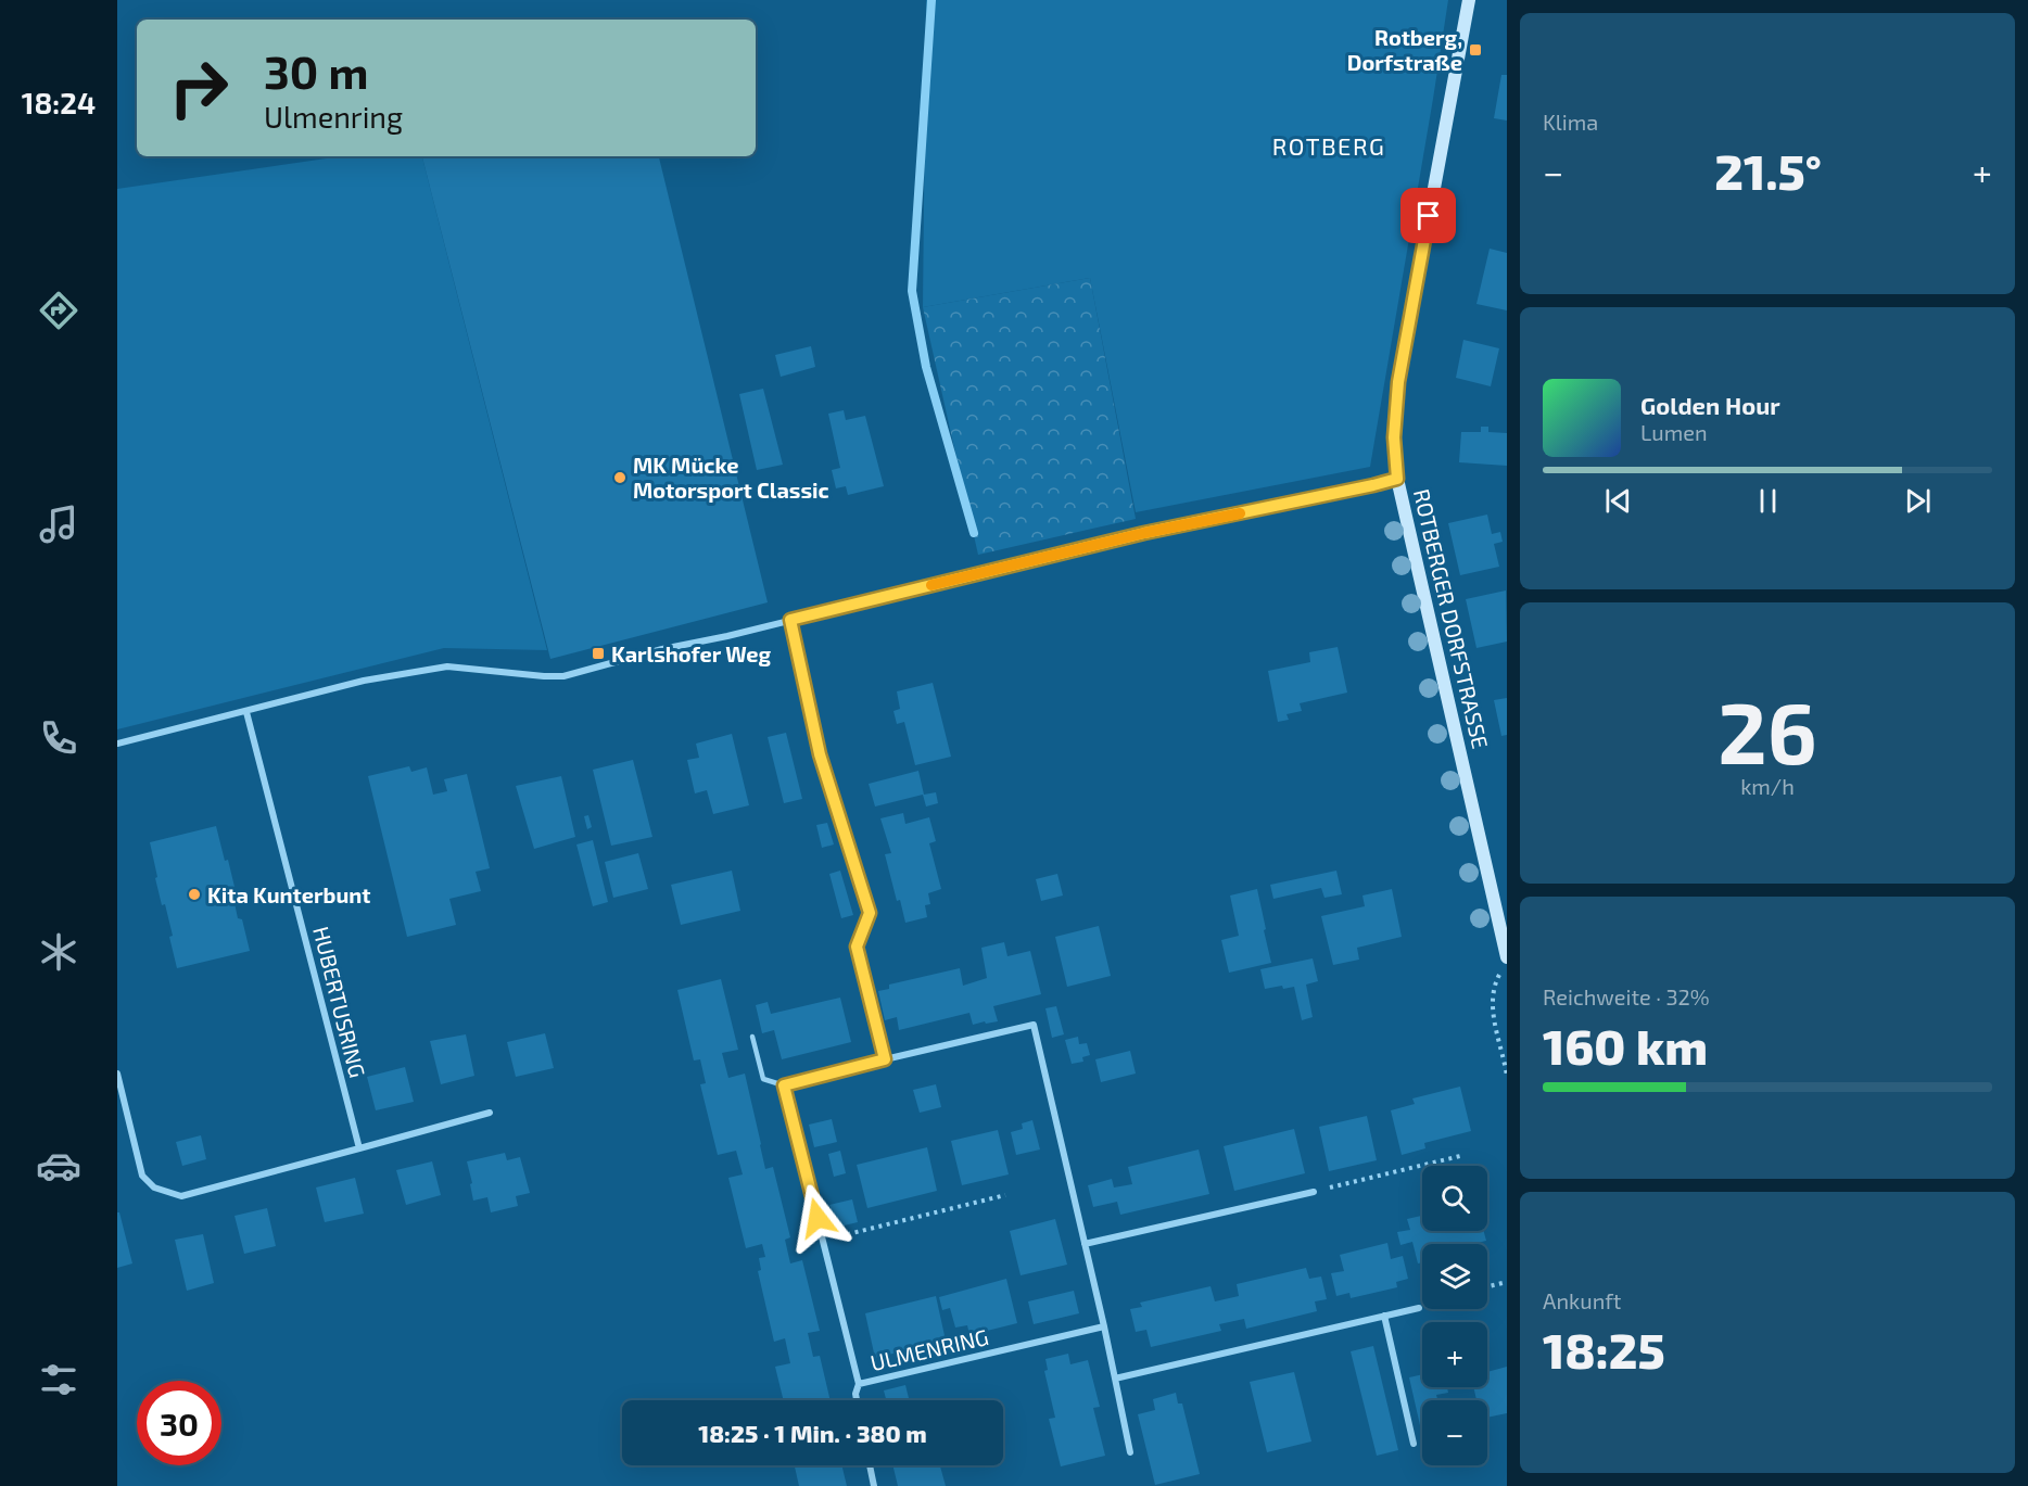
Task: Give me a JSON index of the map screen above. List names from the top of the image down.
{
  "streets": {
    "main road": ["ROTBERGER DORFSTRASSE"],
    "street": ["HUBERTUSRING", "ULMENRING"]
  },
  "districts": ["ROTBERG"],
  "places": {
    "transit": ["Rotberg, Dorfstraße", "Karlshofer Weg"],
    "other": ["MK Mücke Motorsport Classic", "Kita Kunterbunt"]
  },
  "page": {
    "tabs": "18:24",
    "tile": [
      "Klima",
      ["26", "km/h"],
      ["Reichweite · 32%", "160 km"],
      ["Ankunft", "18:25"]
    ],
    "turn": ["30 m", "Ulmenring"],
    "heat": ["−", "21.5°", "+"],
    "song": ["Golden Hour", "Lumen"],
    "map_buttons": ["+", "−"],
    "limit": "30",
    "trip": "18:25 · 1 Min. · 380 m"
  }
}
